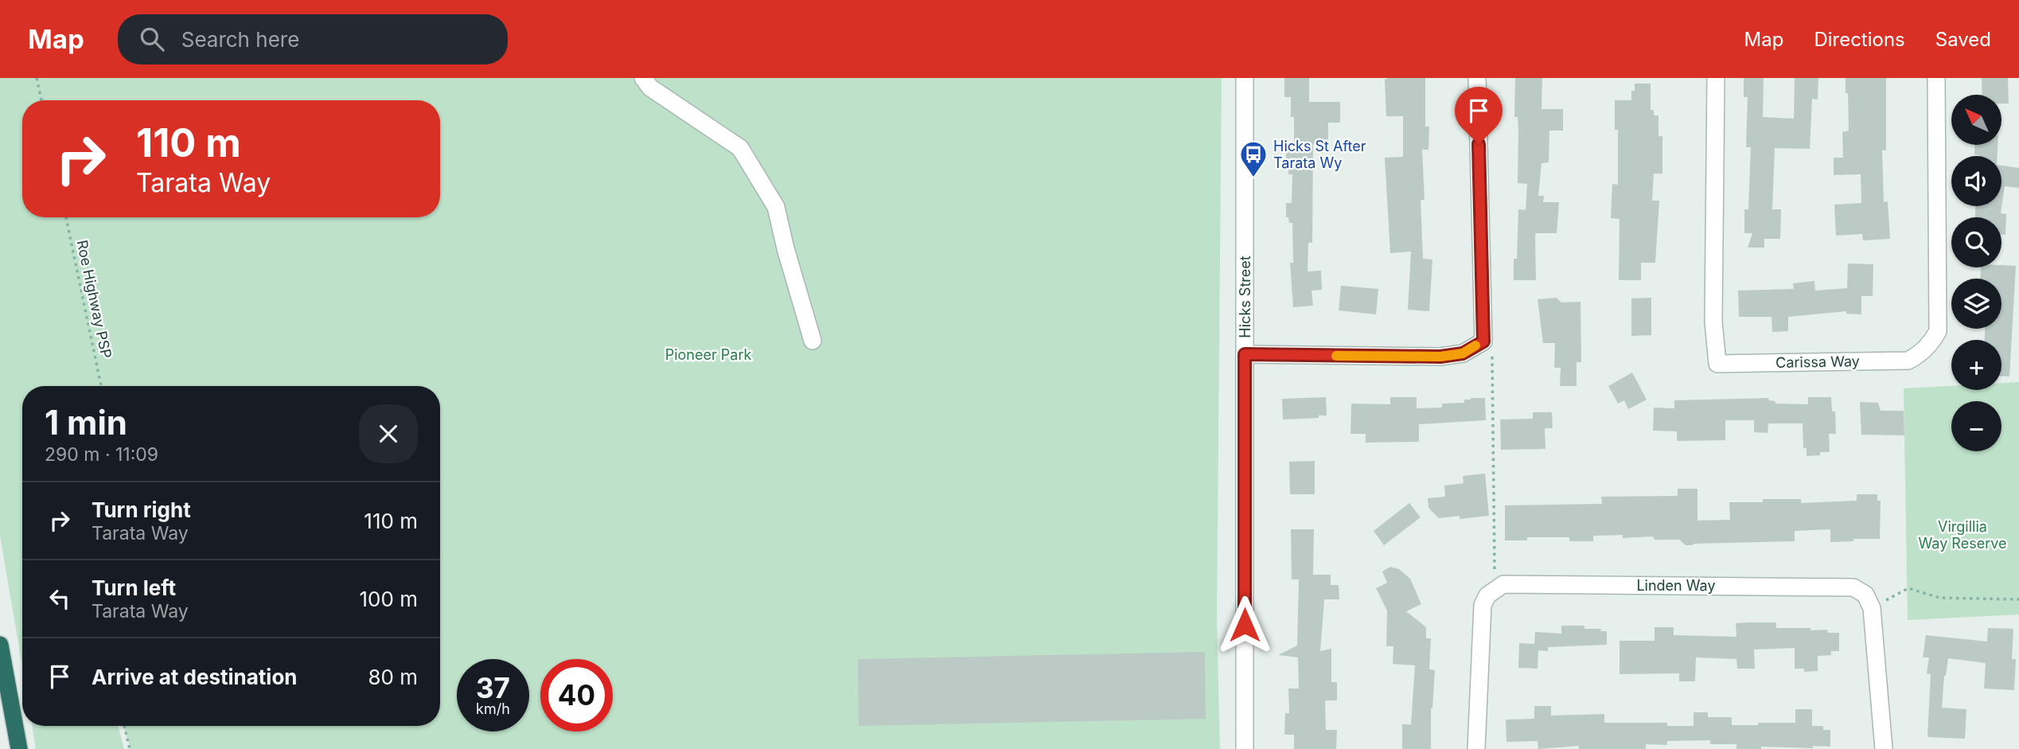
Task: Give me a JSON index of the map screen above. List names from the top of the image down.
{
  "streets": {
    "street": ["Hicks Street", "Carissa Way", "Linden Way"],
    "path": ["Roe Highway PSP"]
  },
  "parks": ["Pioneer Park", "Virgillia Way Reserve"],
  "places": {
    "bus stop": ["Hicks St After Tarata Wy"]
  },
  "north": "top left",
  "page": {
    "header": "Map",
    "search": "Search here",
    "nav": ["Map", "Directions", "Saved"],
    "map_buttons": ["+", "−"],
    "turn": ["110 m", "Tarata Way"],
    "heading": ["1 min", "290 m · 11:09"],
    "list": [
      {
        "name": "Turn right",
        "note": "Tarata Way",
        "value": "110 m"
      },
      {
        "name": "Turn left",
        "note": "Tarata Way",
        "value": "100 m"
      },
      {
        "name": "Arrive at destination",
        "value": "80 m"
      }
    ],
    "speed": "37 km/h",
    "limit": "40"
  }
}
